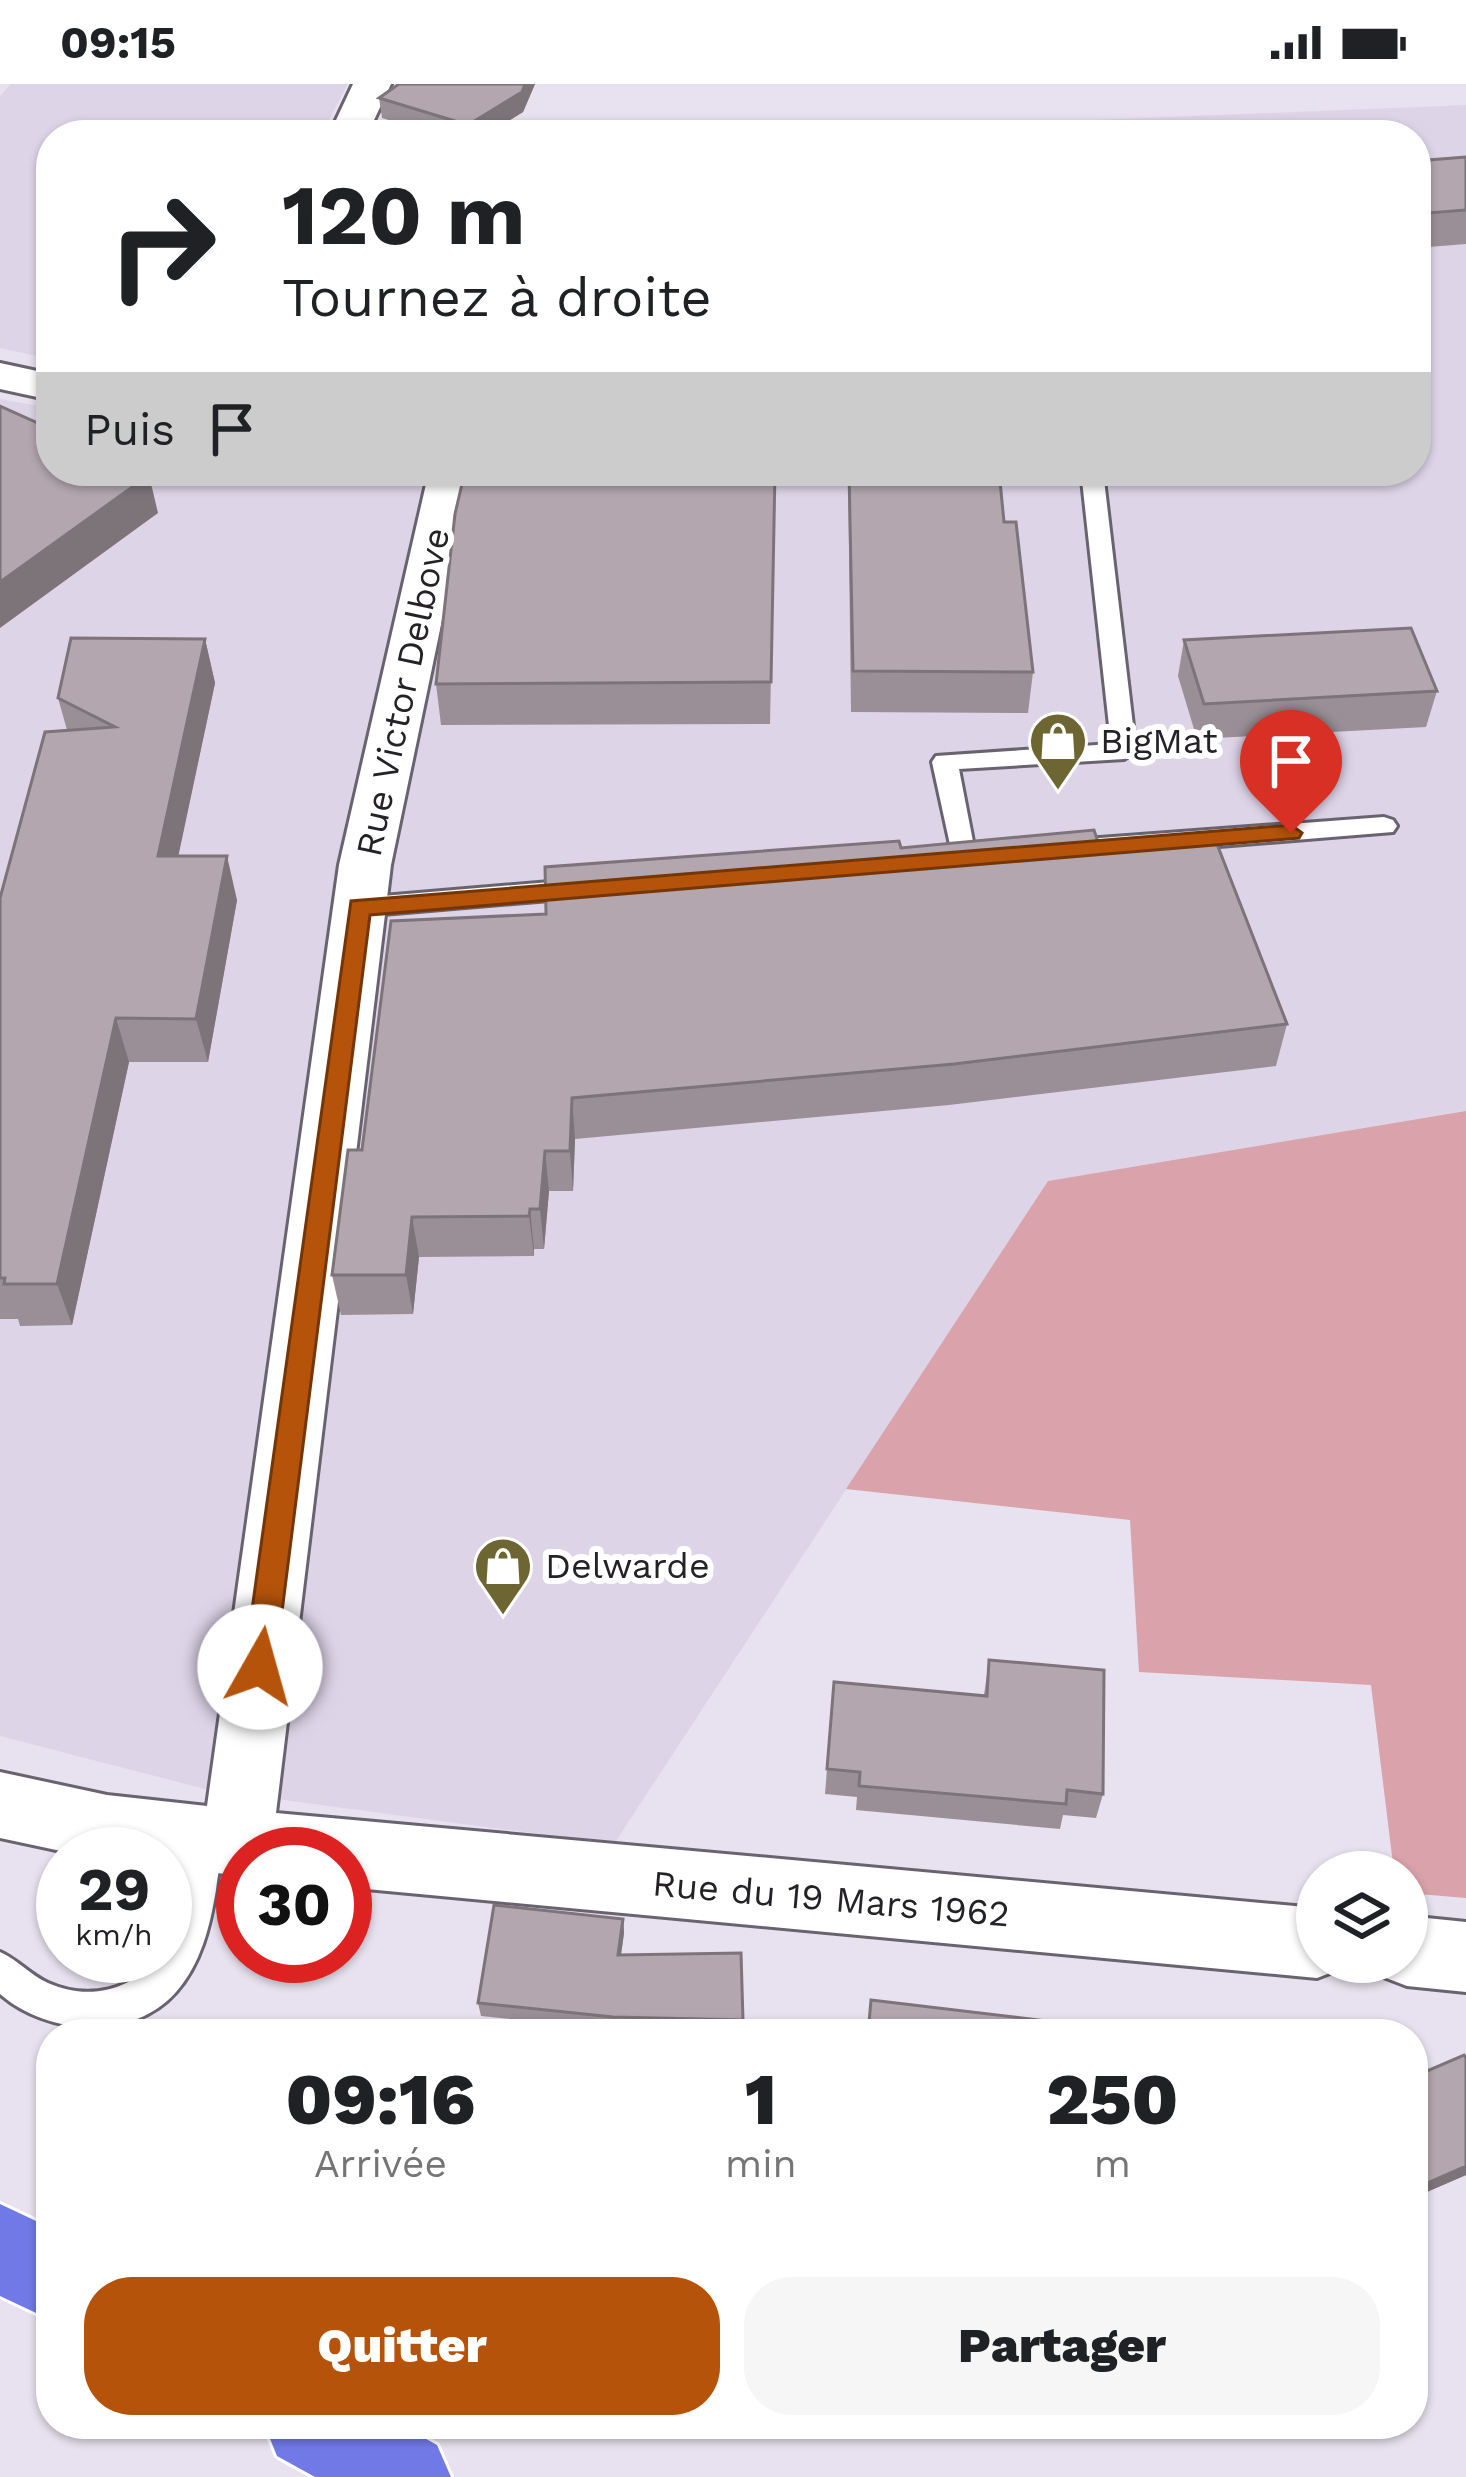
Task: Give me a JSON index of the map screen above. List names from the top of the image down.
{
  "streets": {
    "street": ["Rue Victor Delbove", "Rue du 19 Mars 1962"]
  },
  "places": {
    "shop": ["BigMat", "Delwarde"]
  },
  "page": {
    "status": "09:15",
    "turn": ["120 m", "Tournez à droite"],
    "then": "Puis",
    "speed": "29 km/h",
    "limit": "30",
    "eta": [
      "09:16",
      "Arrivée",
      "1",
      "min",
      "250",
      "m"
    ],
    "buttons": ["Quitter", "Partager"]
  }
}
